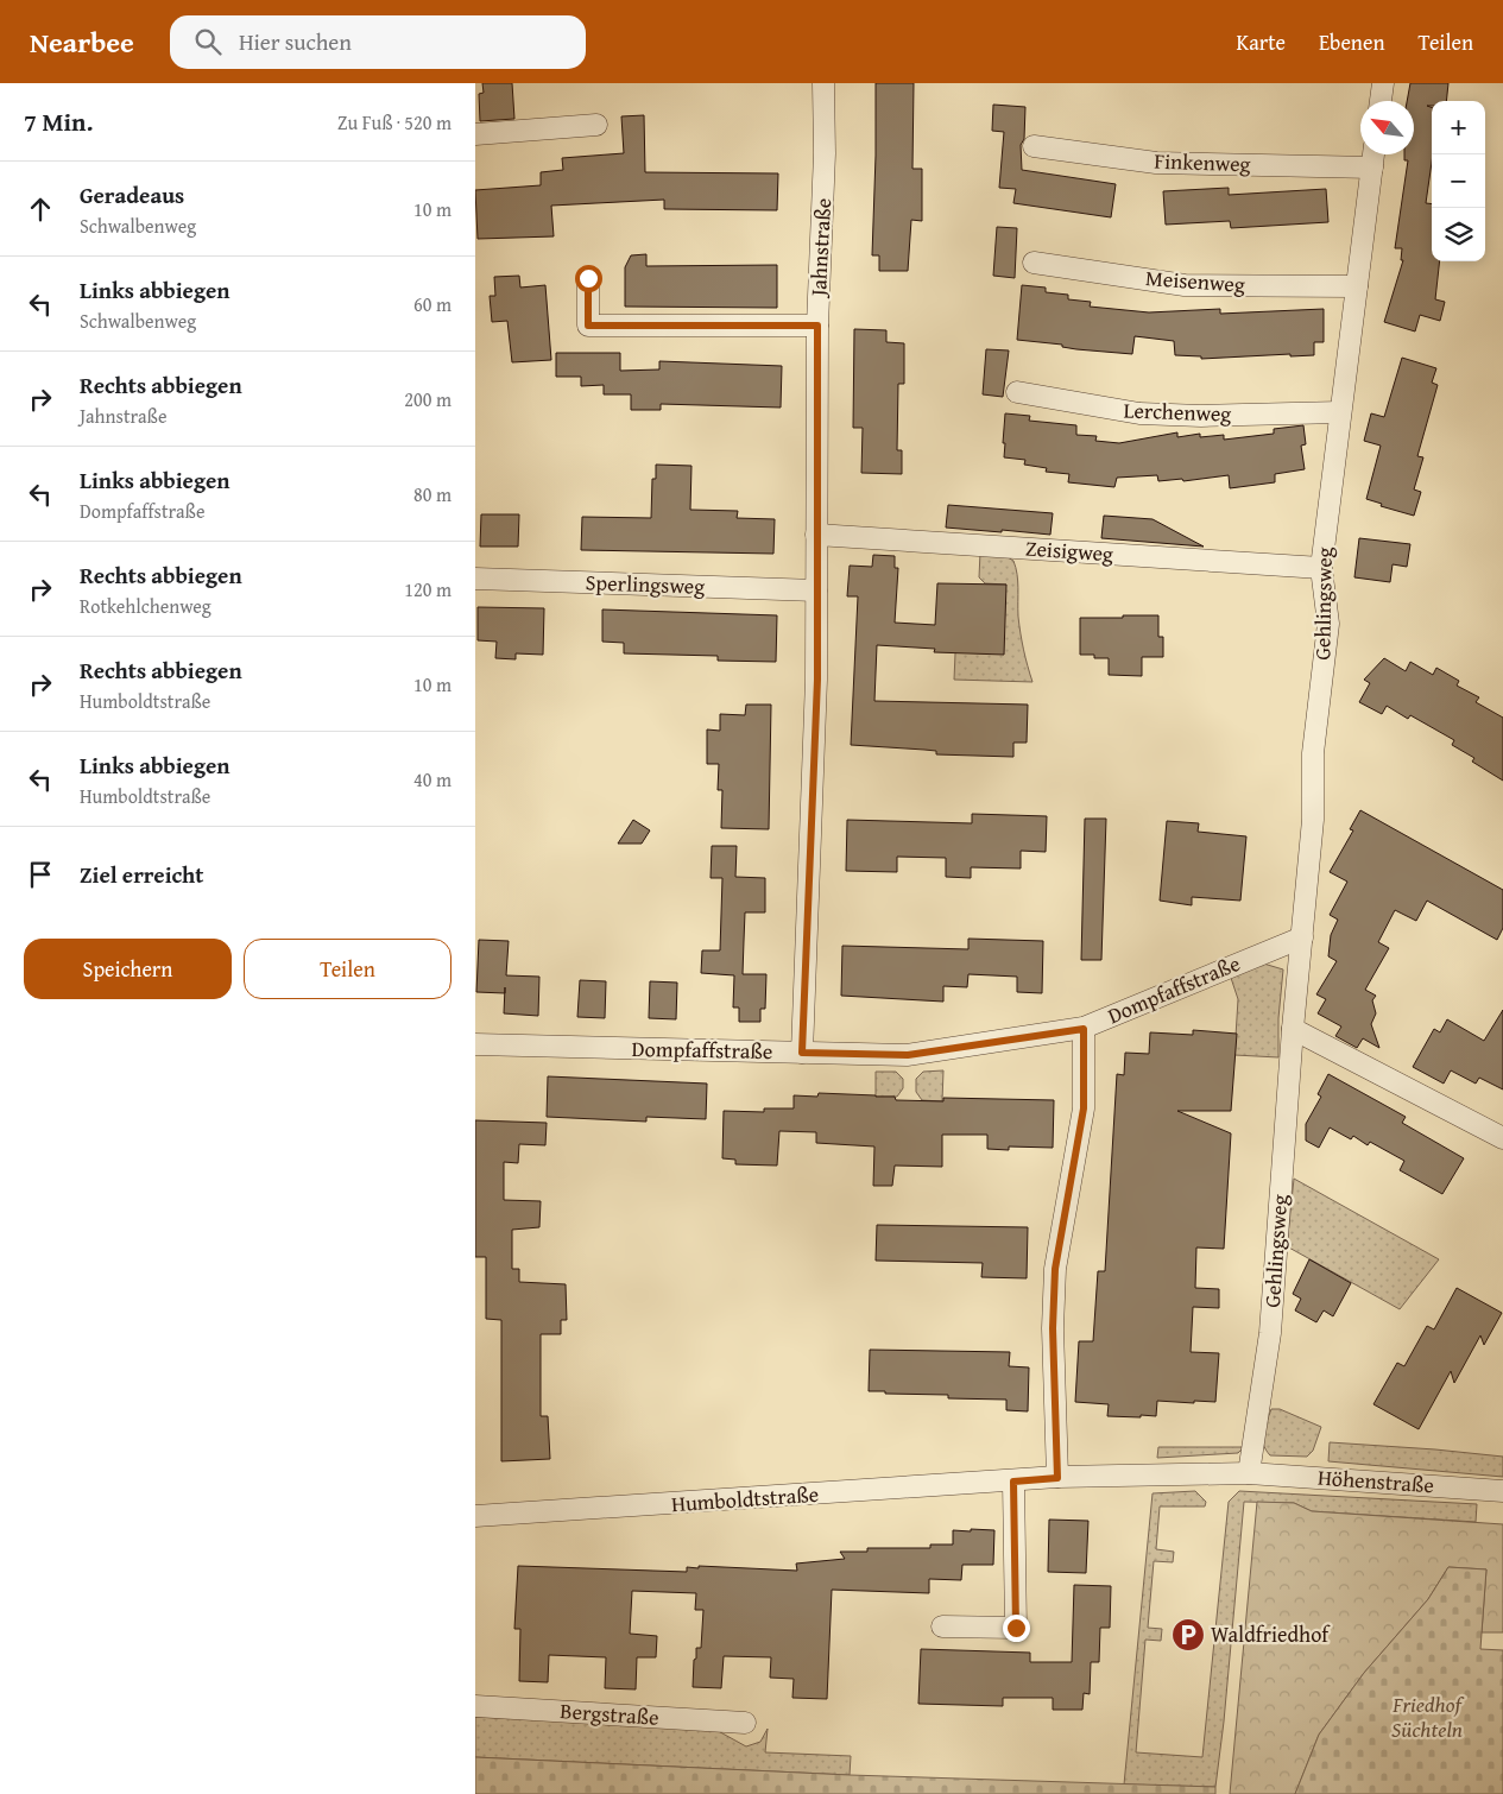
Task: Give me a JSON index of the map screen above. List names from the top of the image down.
{
  "streets": {
    "street": [
      "Finkenweg",
      "Jahnstraße",
      "Meisenweg",
      "Lerchenweg",
      "Zeisigweg",
      "Sperlingsweg",
      "Gehlingsweg",
      "Dompfaffstraße",
      "Höhenstraße",
      "Humboldtstraße",
      "Bergstraße"
    ]
  },
  "crossings": [
    ["Finkenweg", "Gehlingsweg"],
    ["Jahnstraße", "Zeisigweg"],
    ["Jahnstraße", "Sperlingsweg"],
    ["Jahnstraße", "Dompfaffstraße"],
    ["Meisenweg", "Gehlingsweg"],
    ["Lerchenweg", "Gehlingsweg"],
    ["Zeisigweg", "Gehlingsweg"],
    ["Gehlingsweg", "Dompfaffstraße"],
    ["Gehlingsweg", "Höhenstraße"],
    ["Gehlingsweg", "Humboldtstraße"],
    ["Höhenstraße", "Humboldtstraße"]
  ],
  "parks": ["Friedhof Süchteln"],
  "places": {
    "parking": ["Waldfriedhof"]
  },
  "north": "top left",
  "page": {
    "header": "Nearbee",
    "search": "Hier suchen",
    "nav": ["Karte", "Ebenen", "Teilen"],
    "heading": ["7 Min.", "Zu Fuß · 520 m"],
    "map_buttons": ["+", "−"],
    "list": [
      ["Geradeaus", "Schwalbenweg", "10 m"],
      ["Links abbiegen", "Schwalbenweg", "60 m"],
      ["Rechts abbiegen", "Jahnstraße", "200 m"],
      ["Links abbiegen", "Dompfaffstraße", "80 m"],
      ["Rechts abbiegen", "Rotkehlchenweg", "120 m"],
      ["Rechts abbiegen", "Humboldtstraße", "10 m"],
      ["Links abbiegen", "Humboldtstraße", "40 m"],
      "Ziel erreicht"
    ],
    "buttons": ["Speichern", "Teilen"]
  }
}
